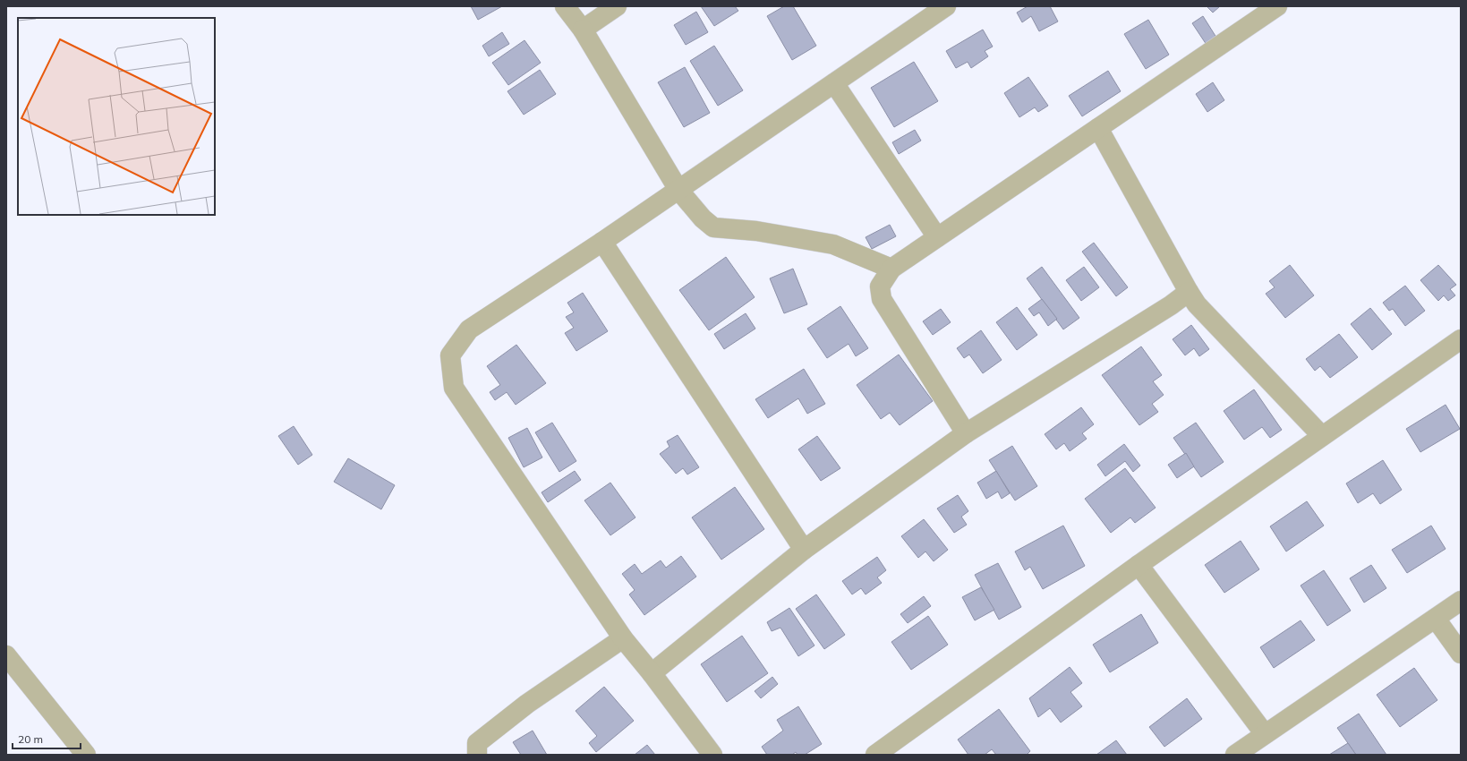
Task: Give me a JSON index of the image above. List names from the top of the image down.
{
  "scale_bar": "20 m"
}
